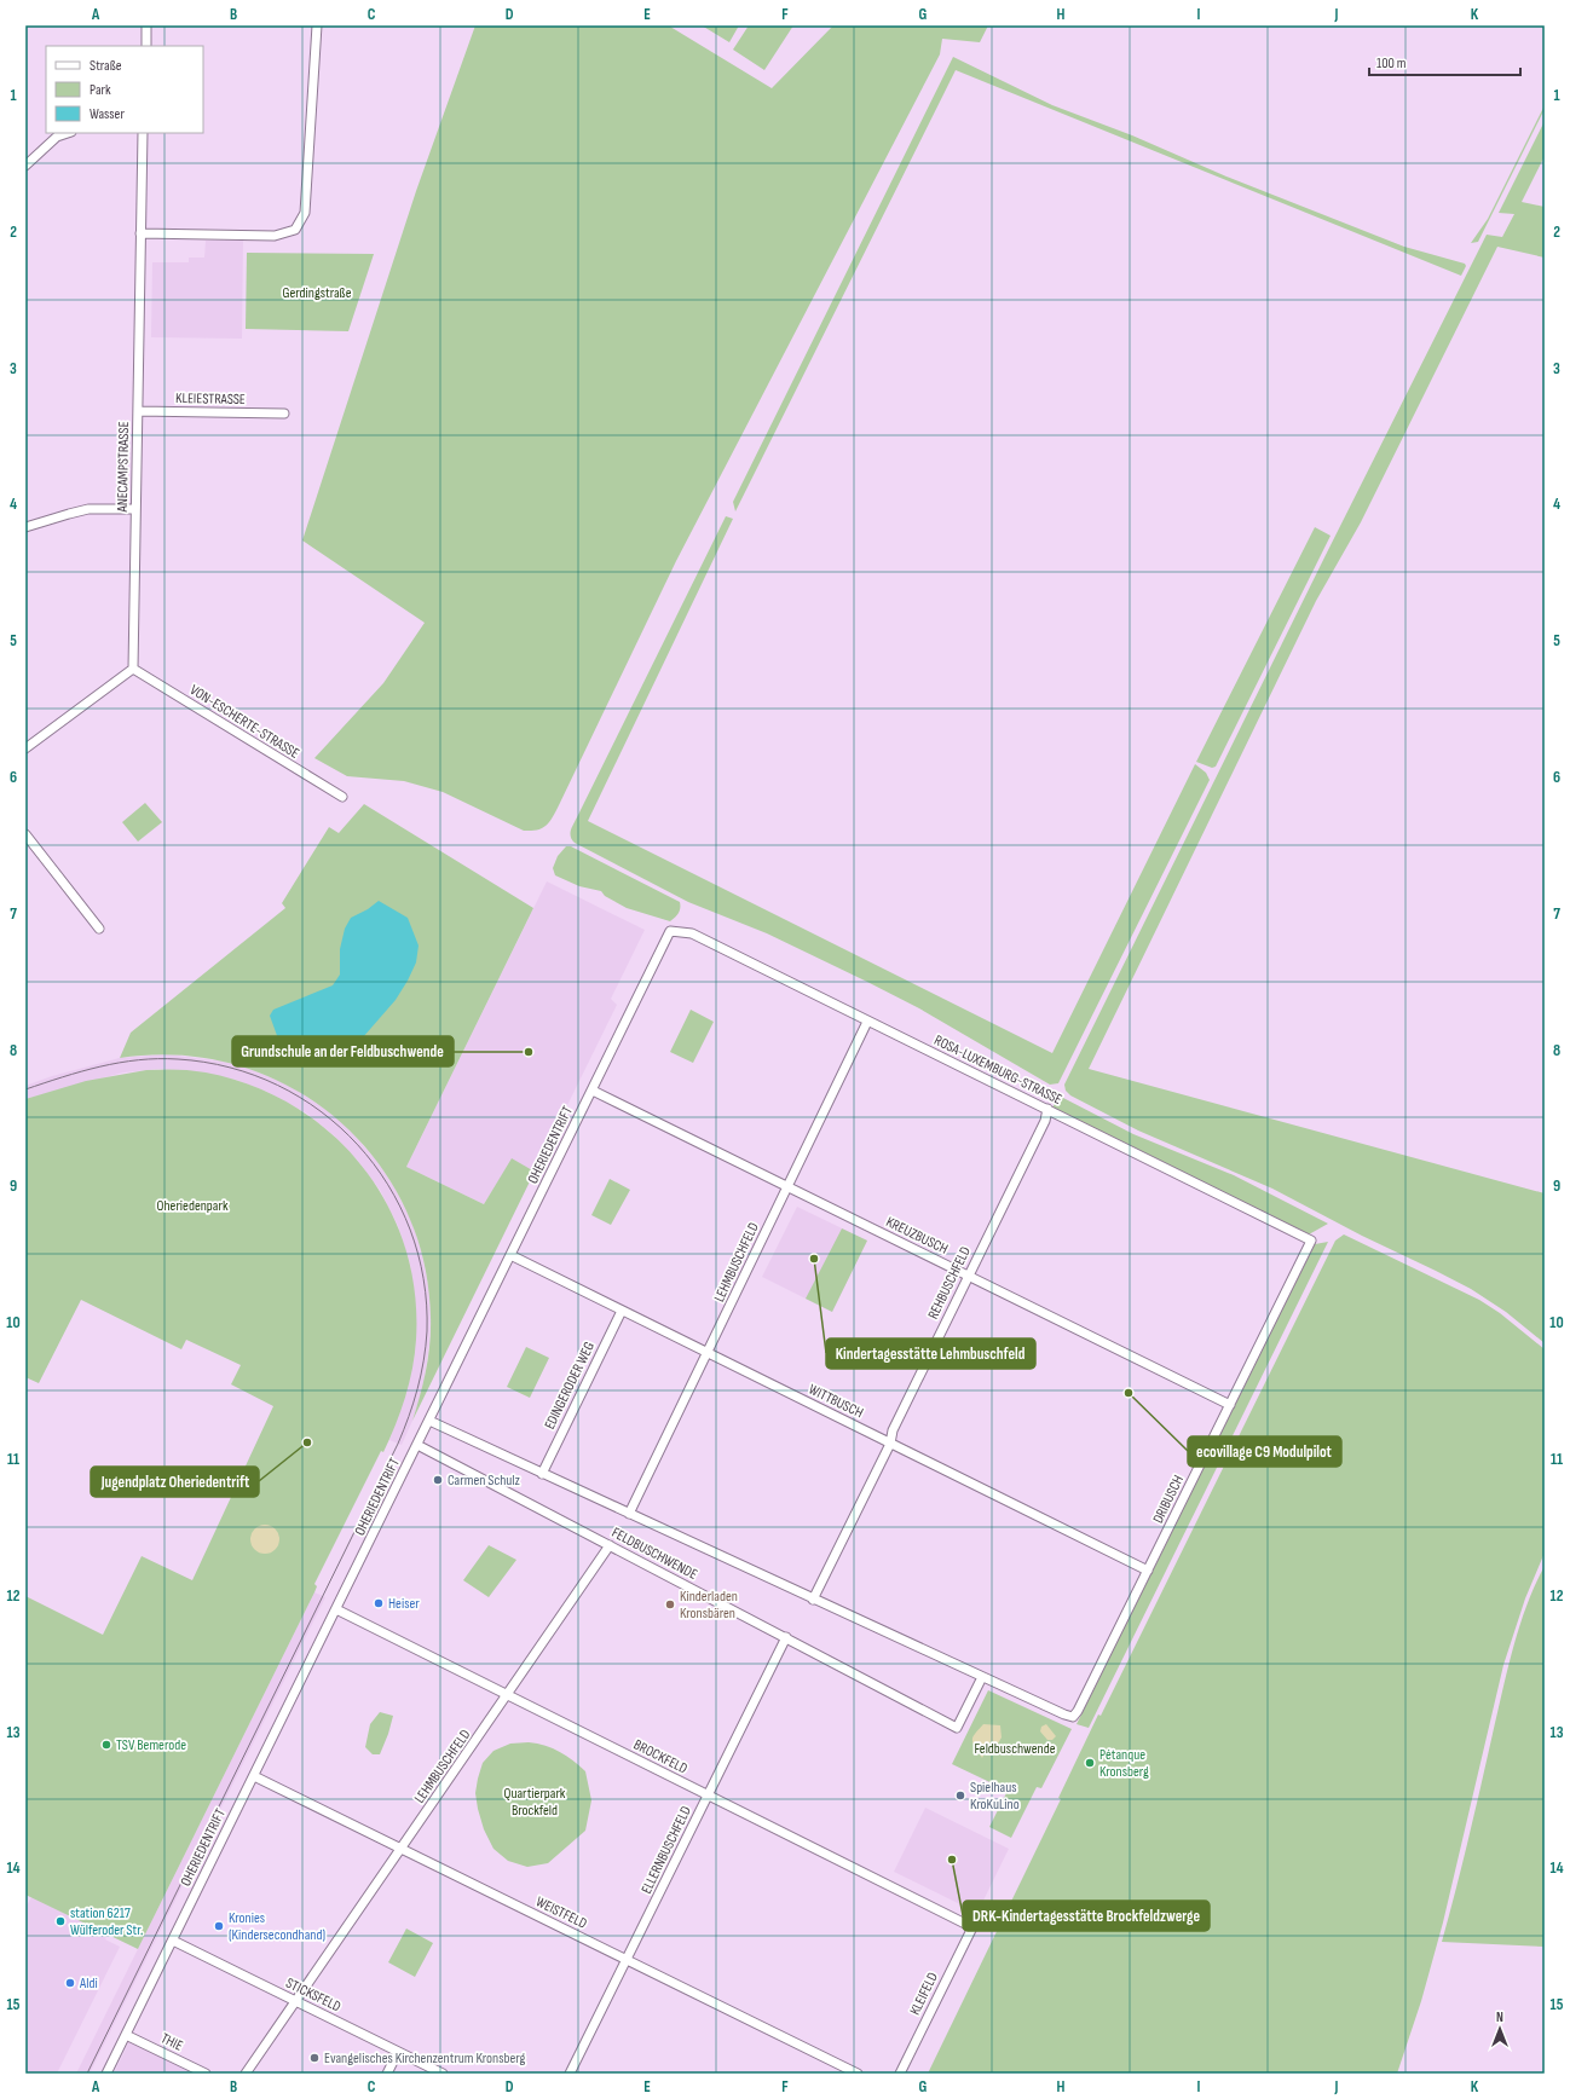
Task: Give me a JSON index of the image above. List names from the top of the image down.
{
  "streets": {
    "street": [
      "KLEIESTRASSE",
      "ANECAMPSTRASSE",
      "VON-ESCHERTE-STRASSE",
      "ROSA-LUXEMBURG-STRASSE",
      "OHERIEDENTRIFT",
      "KREUZBUSCH",
      "LEHMBUSCHFELD",
      "REHBUSCHFELD",
      "EDINGERODER WEG",
      "WITTBUSCH",
      "DRIBUSCH",
      "FELDBUSCHWENDE",
      "BROCKFELD",
      "ELLERNBUSCHFELD",
      "WEISTFELD",
      "KLEIFELD",
      "STICKSFELD",
      "THIE"
    ]
  },
  "crossings": [
    ["KLEIESTRASSE", "ANECAMPSTRASSE"],
    ["ANECAMPSTRASSE", "VON-ESCHERTE-STRASSE"],
    ["ROSA-LUXEMBURG-STRASSE", "OHERIEDENTRIFT"],
    ["ROSA-LUXEMBURG-STRASSE", "LEHMBUSCHFELD"],
    ["ROSA-LUXEMBURG-STRASSE", "REHBUSCHFELD"],
    ["ROSA-LUXEMBURG-STRASSE", "DRIBUSCH"],
    ["OHERIEDENTRIFT", "KREUZBUSCH"],
    ["OHERIEDENTRIFT", "WITTBUSCH"],
    ["OHERIEDENTRIFT", "FELDBUSCHWENDE"],
    ["OHERIEDENTRIFT", "BROCKFELD"],
    ["OHERIEDENTRIFT", "WEISTFELD"],
    ["OHERIEDENTRIFT", "STICKSFELD"],
    ["OHERIEDENTRIFT", "THIE"],
    ["KREUZBUSCH", "LEHMBUSCHFELD"],
    ["KREUZBUSCH", "REHBUSCHFELD"],
    ["KREUZBUSCH", "DRIBUSCH"],
    ["LEHMBUSCHFELD", "WITTBUSCH"],
    ["LEHMBUSCHFELD", "FELDBUSCHWENDE"],
    ["LEHMBUSCHFELD", "BROCKFELD"],
    ["LEHMBUSCHFELD", "WEISTFELD"],
    ["LEHMBUSCHFELD", "STICKSFELD"],
    ["REHBUSCHFELD", "WITTBUSCH"],
    ["REHBUSCHFELD", "FELDBUSCHWENDE"],
    ["EDINGERODER WEG", "WITTBUSCH"],
    ["EDINGERODER WEG", "FELDBUSCHWENDE"],
    ["WITTBUSCH", "DRIBUSCH"],
    ["DRIBUSCH", "FELDBUSCHWENDE"],
    ["FELDBUSCHWENDE", "ELLERNBUSCHFELD"],
    ["BROCKFELD", "ELLERNBUSCHFELD"],
    ["BROCKFELD", "KLEIFELD"],
    ["ELLERNBUSCHFELD", "WEISTFELD"]
  ],
  "parks": [
    "Gerdingstraße",
    "Oheriedenpark",
    "Feldbuschwende",
    "Quartierpark Brockfeld"
  ],
  "places": [
    "Grundschule an der Feldbuschwende",
    "Kindertagesstätte Lehmbuschfeld",
    "ecovillage C9 Modulpilot",
    "Jugendplatz Oheriedentrift",
    "Carmen Schulz",
    "Heiser",
    "Kinderladen Kronsbären",
    "TSV Bemerode",
    "Pétanque Kronsberg",
    "Spielhaus KroKuLino",
    "DRK-Kindertagesstätte Brockfeldzwerge",
    "station 6217 Wülferoder Str.",
    "Kronies (Kindersecondhand)",
    "Aldi",
    "Evangelisches Kirchenzentrum Kronsberg"
  ],
  "legend": ["Straße", "Park", "Wasser"],
  "scale_bar": "100 m",
  "north": "top",
  "grid": {
    "columns": [
      "A",
      "B",
      "C",
      "D",
      "E",
      "F",
      "G",
      "H",
      "I",
      "J",
      "K"
    ],
    "rows": [
      "1",
      "2",
      "3",
      "4",
      "5",
      "6",
      "7",
      "8",
      "9",
      "10",
      "11",
      "12",
      "13",
      "14",
      "15"
    ]
  }
}
